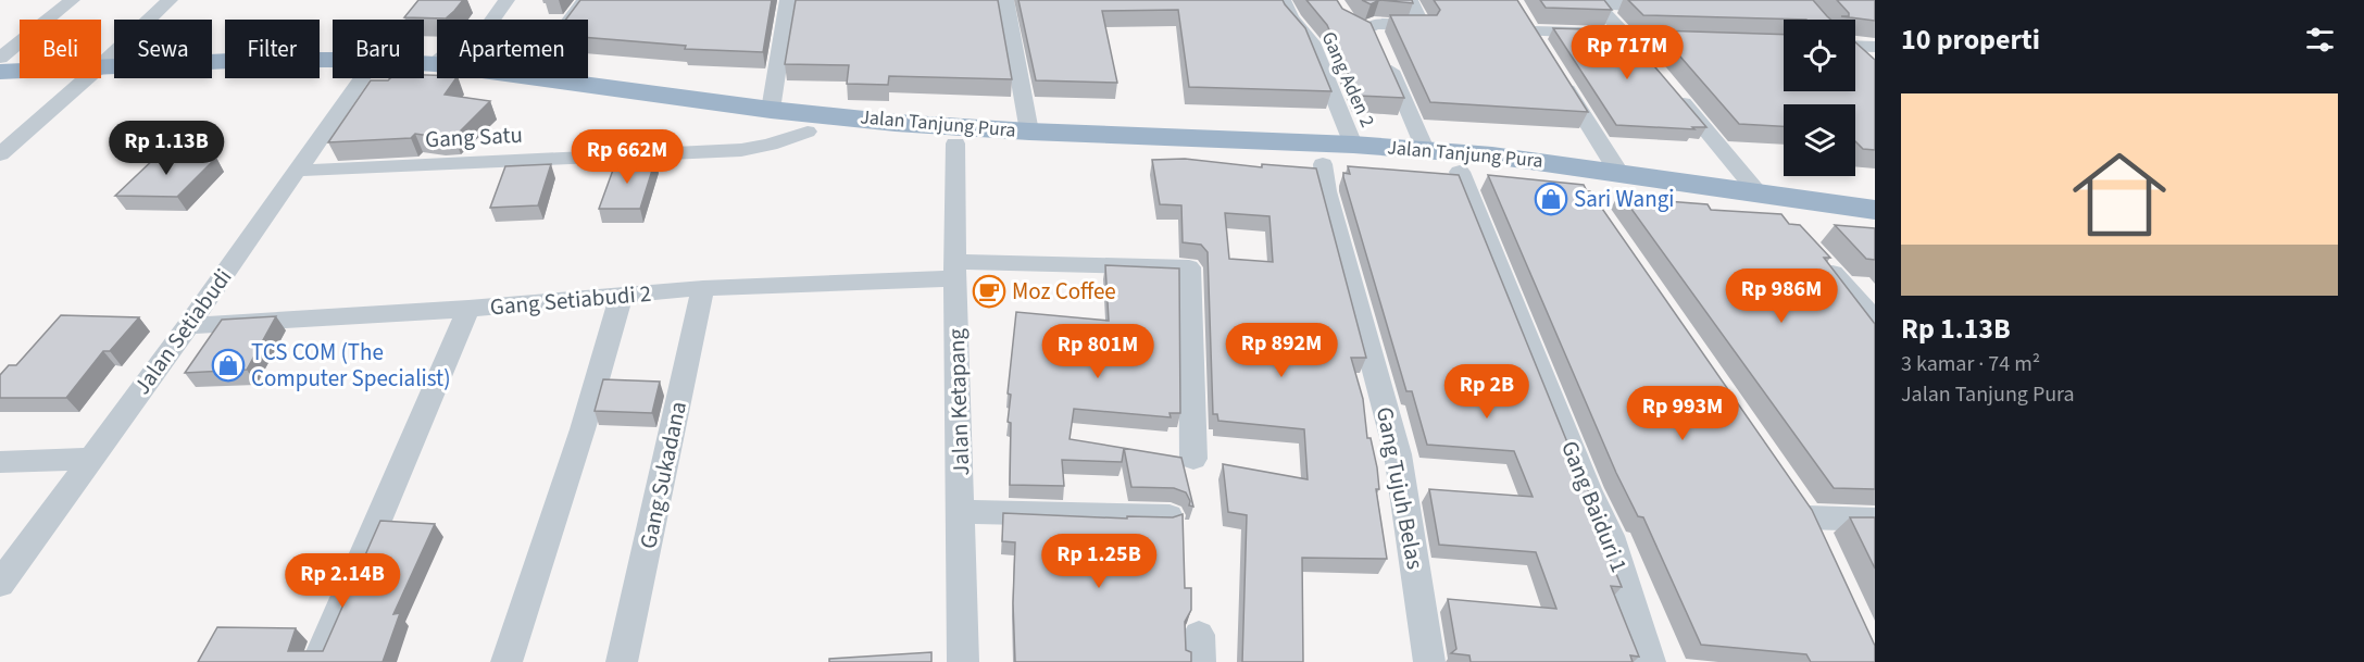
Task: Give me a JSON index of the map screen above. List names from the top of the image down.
{
  "streets": {
    "highway": ["Jalan Tanjung Pura"],
    "street": [
      "Gang Aden 2",
      "Gang Satu",
      "Gang Setiabudi 2",
      "Jalan Setiabudi",
      "Jalan Ketapang",
      "Gang Sukadana",
      "Gang Tujuh Belas",
      "Gang Baiduri 1"
    ]
  },
  "crossings": [
    ["Gang Aden 2", "Jalan Tanjung Pura"],
    ["Jalan Tanjung Pura", "Gang Satu"],
    ["Jalan Tanjung Pura", "Jalan Setiabudi"],
    ["Jalan Tanjung Pura", "Jalan Ketapang"],
    ["Jalan Tanjung Pura", "Gang Tujuh Belas"],
    ["Jalan Tanjung Pura", "Gang Baiduri 1"],
    ["Gang Satu", "Jalan Setiabudi"],
    ["Gang Setiabudi 2", "Jalan Setiabudi"],
    ["Gang Setiabudi 2", "Jalan Ketapang"],
    ["Gang Setiabudi 2", "Gang Sukadana"]
  ],
  "places": {
    "shop": ["Sari Wangi", "TCS COM (The Computer Specialist)"],
    "cafe": ["Moz Coffee"]
  },
  "page": {
    "heading": "10 properti",
    "chip": [
      "Beli",
      "Sewa",
      "Filter",
      "Baru",
      "Apartemen"
    ],
    "price": [
      "Rp 717M",
      "Rp 1.13B",
      "Rp 662M",
      "Rp 986M",
      "Rp 892M",
      "Rp 801M",
      "Rp 2B",
      "Rp 993M",
      "Rp 1.25B",
      "Rp 2.14B"
    ],
    "list": [
      {
        "name": "Rp 1.13B",
        "note": "3 kamar · 74 m² · Jalan Tanjung Pura"
      }
    ]
  }
}
